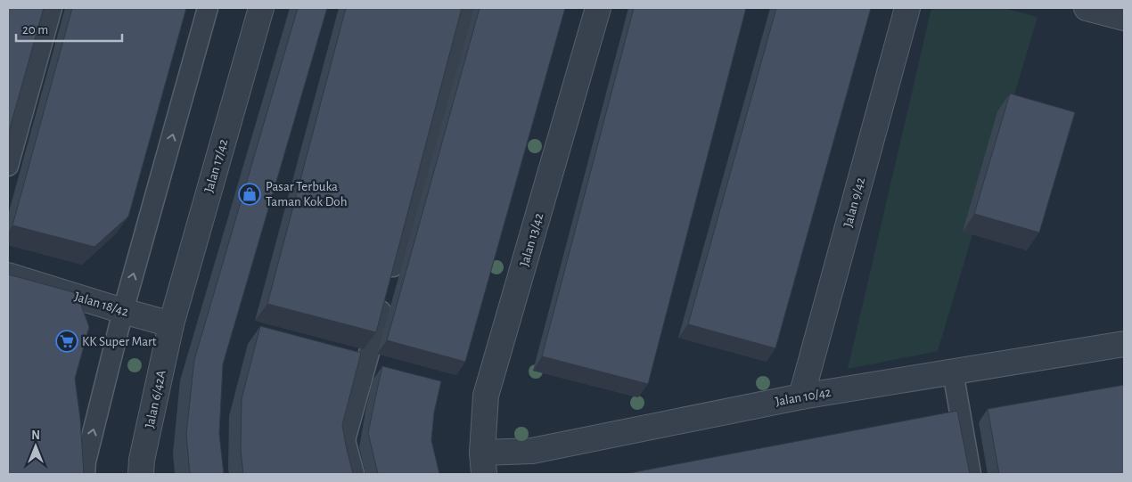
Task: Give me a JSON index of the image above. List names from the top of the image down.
{
  "streets": {
    "street": [
      "Jalan 17/42",
      "Jalan 9/42",
      "Jalan 13/42",
      "Jalan 18/42",
      "Jalan 10/42",
      "Jalan 6/42A"
    ]
  },
  "crossings": [
    ["Jalan 17/42", "Jalan 18/42"],
    ["Jalan 17/42", "Jalan 6/42A"],
    ["Jalan 9/42", "Jalan 10/42"],
    ["Jalan 13/42", "Jalan 10/42"],
    ["Jalan 18/42", "Jalan 6/42A"]
  ],
  "places": {
    "shop": ["Pasar Terbuka Taman Kok Doh"],
    "supermarket": ["KK Super Mart"]
  },
  "scale_bar": "20 m",
  "north": "top"
}
